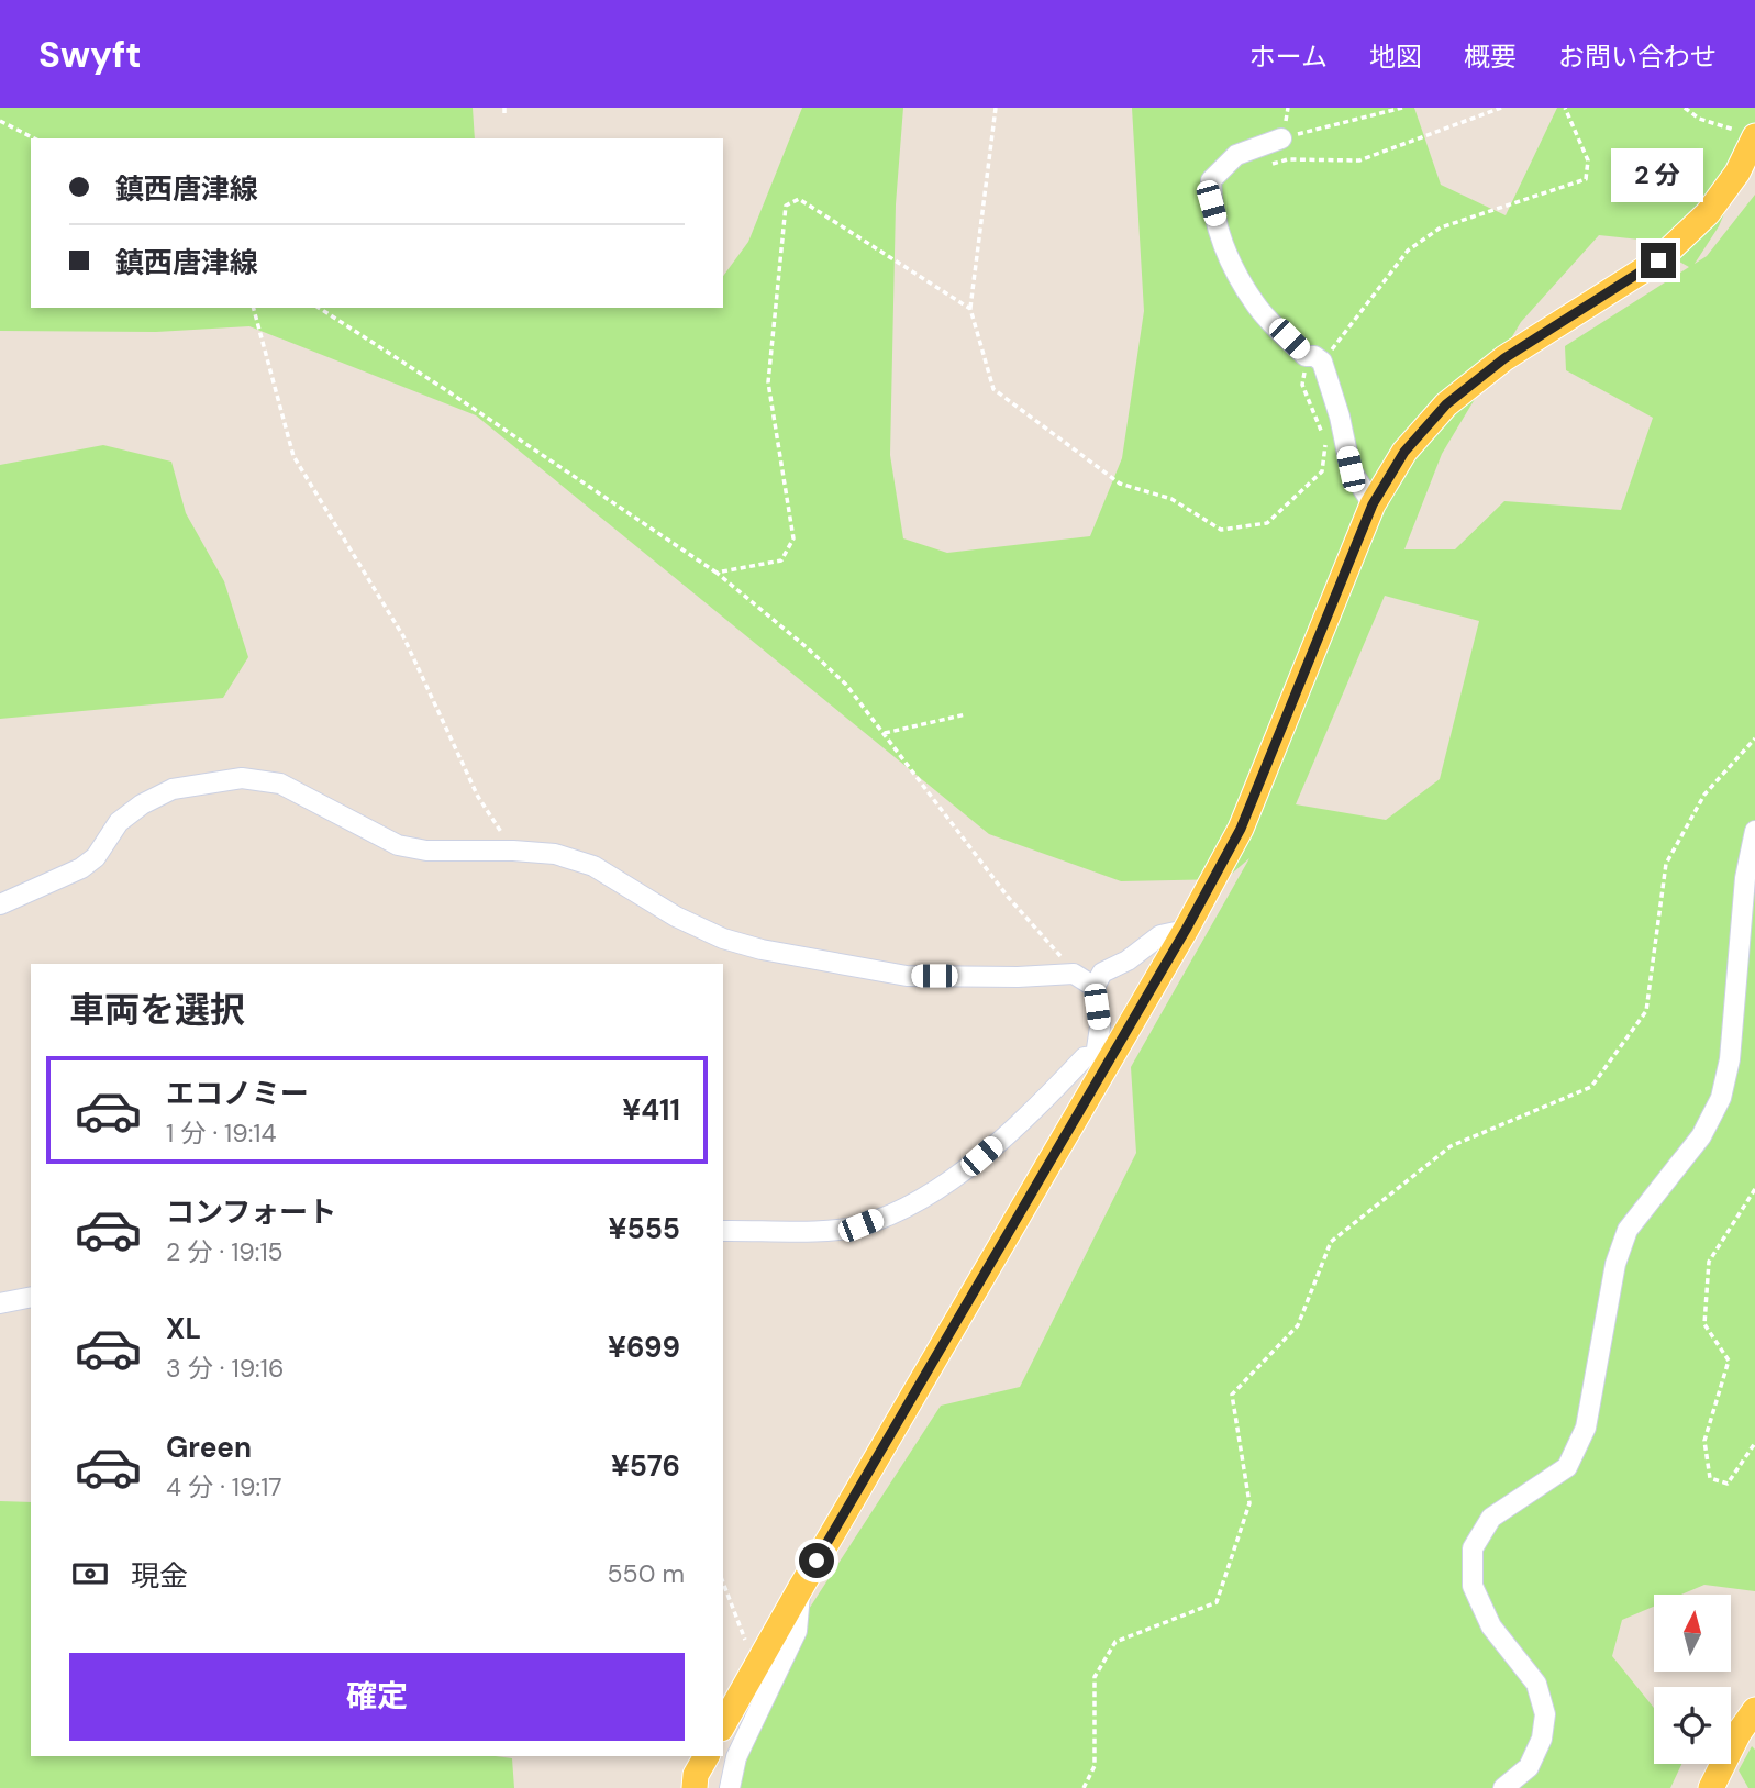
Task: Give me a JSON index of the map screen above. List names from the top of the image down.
{
  "north": "top",
  "page": {
    "header": "Swyft",
    "nav": [
      "ホーム",
      "地図",
      "概要",
      "お問い合わせ"
    ],
    "banner": ["鎮西唐津線", "鎮西唐津線"],
    "bubble": "2 分",
    "heading": "車両を選択",
    "list": [
      {
        "name": "エコノミー",
        "note": "1 分 · 19:14",
        "value": "¥411"
      },
      {
        "name": "コンフォート",
        "note": "2 分 · 19:15",
        "value": "¥555"
      },
      {
        "name": "XL",
        "note": "3 分 · 19:16",
        "value": "¥699"
      },
      {
        "name": "Green",
        "note": "4 分 · 19:17",
        "value": "¥576"
      }
    ],
    "pay": ["現金", "550 m"],
    "buttons": "確定"
  }
}
